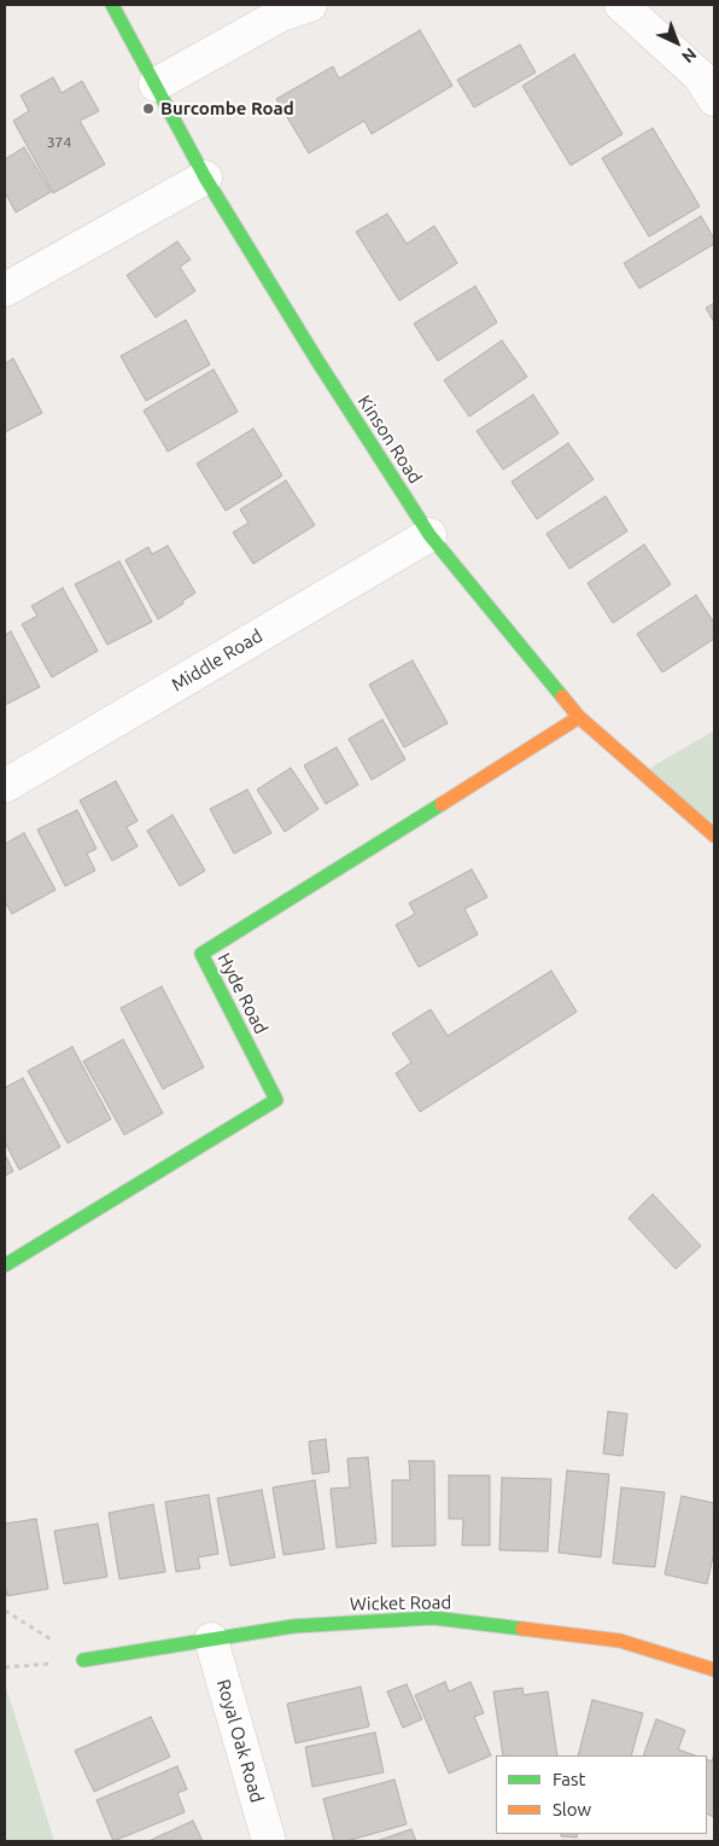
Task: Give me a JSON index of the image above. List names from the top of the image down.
{
  "streets": {
    "street": [
      "Kinson Road",
      "Middle Road",
      "Hyde Road",
      "Wicket Road",
      "Royal Oak Road"
    ]
  },
  "crossings": [
    ["Kinson Road", "Middle Road"],
    ["Kinson Road", "Hyde Road"],
    ["Wicket Road", "Royal Oak Road"]
  ],
  "places": ["Burcombe Road"],
  "house_numbers": ["374"],
  "legend": ["Fast", "Slow"],
  "north": "bottom right"
}
